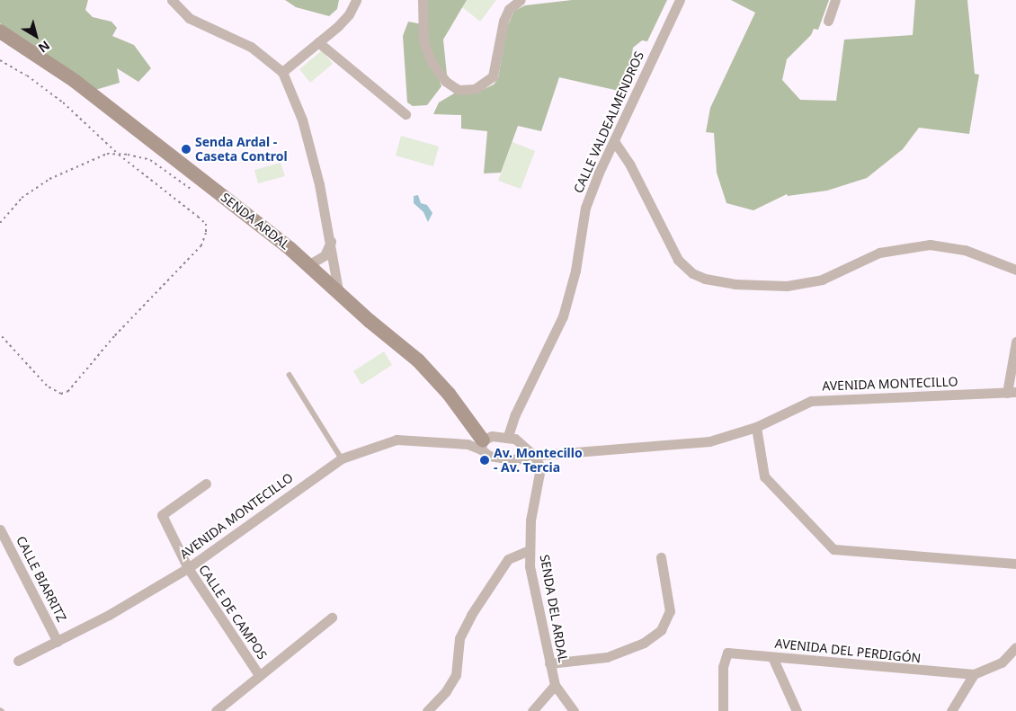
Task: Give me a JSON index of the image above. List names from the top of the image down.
{
  "streets": {
    "main road": ["SENDA ARDAL"],
    "street": [
      "CALLE VALDEALMENDROS",
      "AVENIDA MONTECILLO",
      "CALLE BIARRITZ",
      "SENDA DEL ARDAL",
      "CALLE DE CAMPOS",
      "AVENIDA DEL PERDIGÓN"
    ]
  },
  "crossings": [
    ["SENDA ARDAL", "AVENIDA MONTECILLO"],
    ["AVENIDA MONTECILLO", "CALLE BIARRITZ"],
    ["AVENIDA MONTECILLO", "SENDA DEL ARDAL"],
    ["AVENIDA MONTECILLO", "CALLE DE CAMPOS"]
  ],
  "places": ["Senda Ardal - Caseta Control", "Av. Montecillo - Av. Tercia"],
  "north": "bottom right"
}
